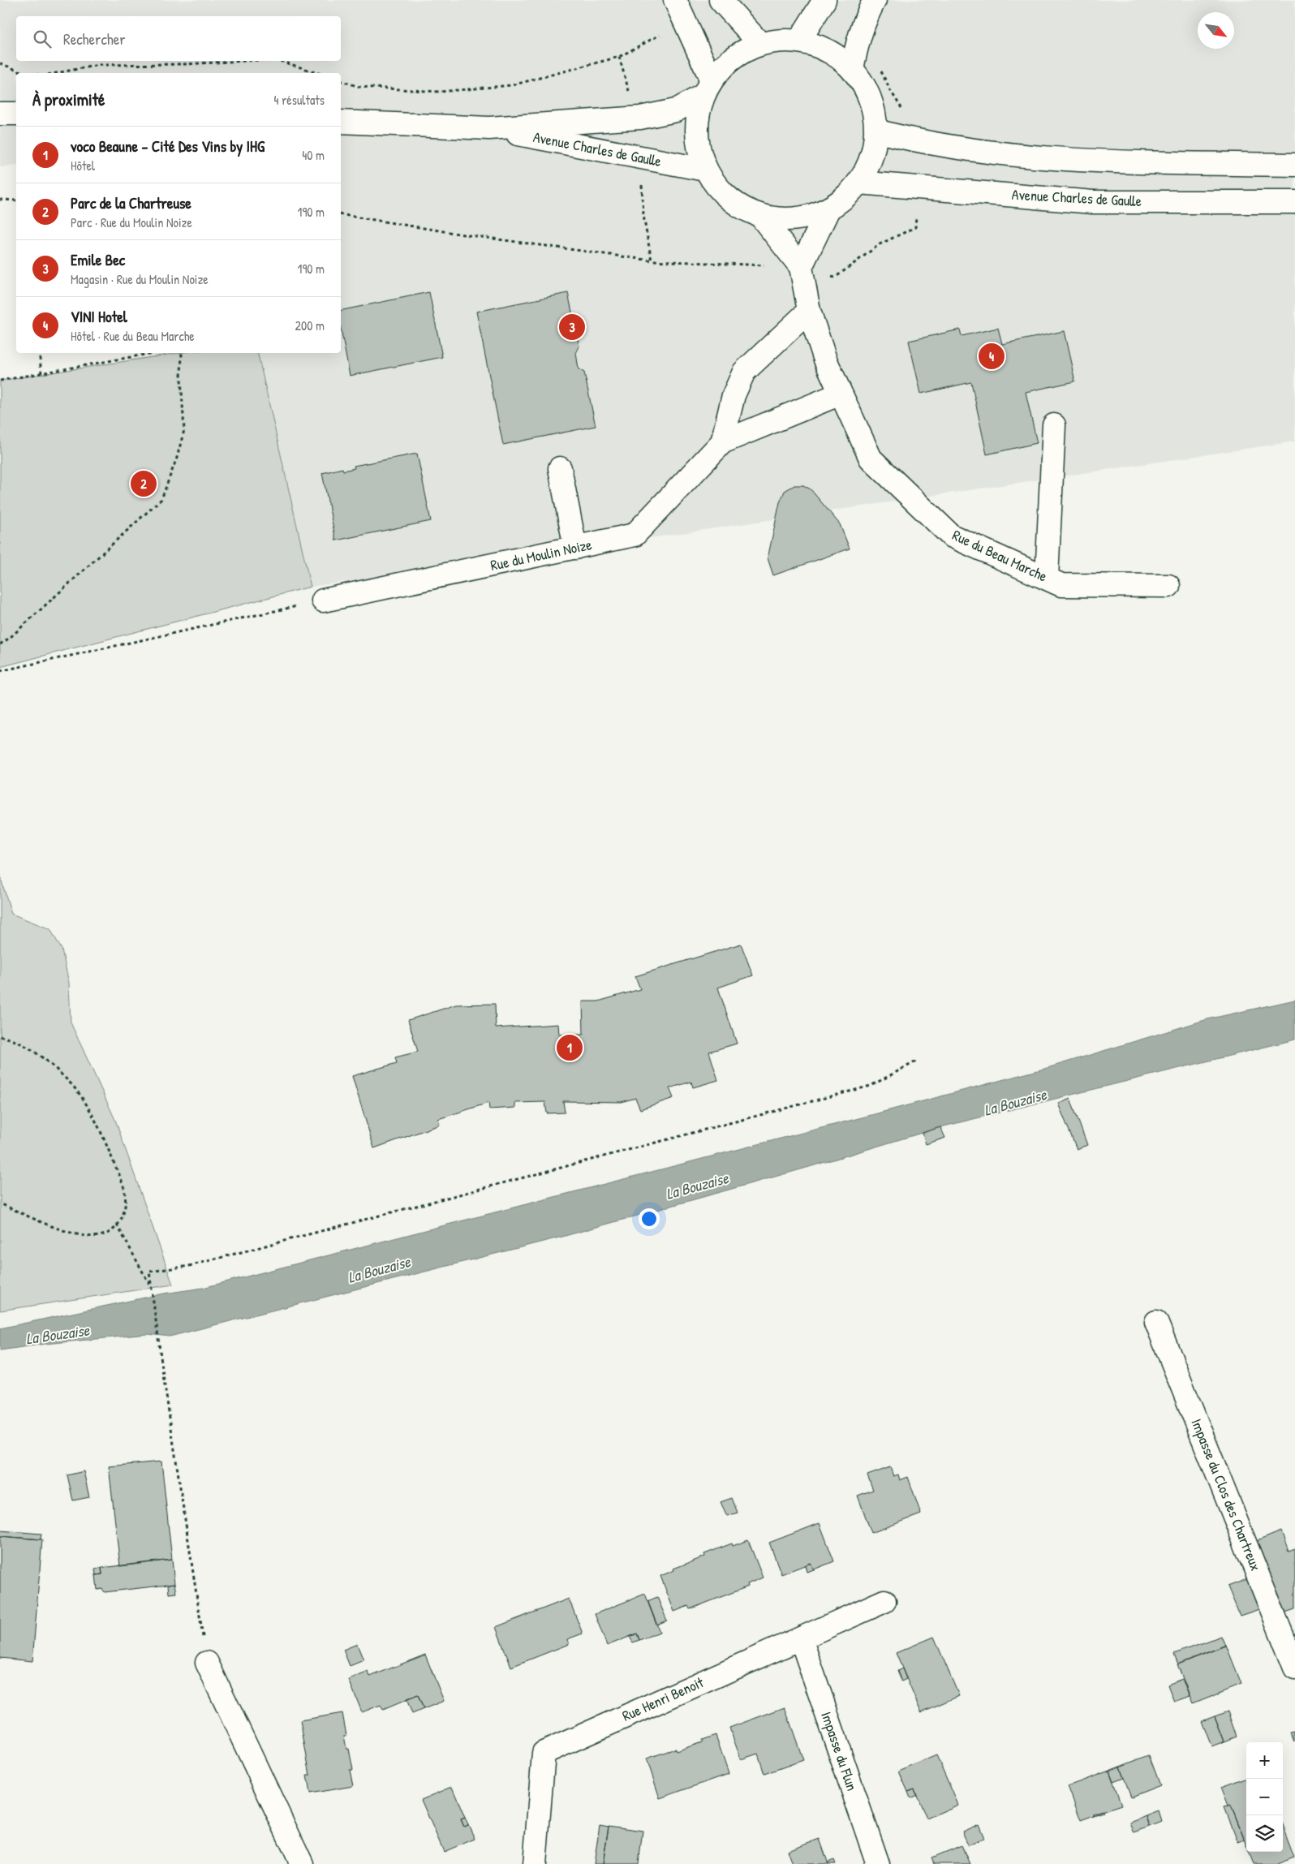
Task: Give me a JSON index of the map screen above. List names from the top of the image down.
{
  "streets": {
    "street": [
      "Avenue Charles de Gaulle",
      "Rue du Moulin Noize",
      "Rue du Beau Marche",
      "Impasse du Clos des Chartreux",
      "Rue Henri Benoit",
      "Impasse du Flun"
    ]
  },
  "crossings": [
    ["Rue du Moulin Noize", "Rue du Beau Marche"],
    ["Rue Henri Benoit", "Impasse du Flun"]
  ],
  "water": ["La Bouzaise"],
  "north": "bottom right",
  "page": {
    "search": "Rechercher",
    "heading": ["À proximité", "4 résultats"],
    "list": [
      {
        "mark": "1",
        "name": "voco Beaune – Cité Des Vins by IHG",
        "note": "Hôtel",
        "value": "40 m"
      },
      {
        "mark": "2",
        "name": "Parc de la Chartreuse",
        "note": "Parc · Rue du Moulin Noize",
        "value": "190 m"
      },
      {
        "mark": "3",
        "name": "Emile Bec",
        "note": "Magasin · Rue du Moulin Noize",
        "value": "190 m"
      },
      {
        "mark": "4",
        "name": "VINI Hotel",
        "note": "Hôtel · Rue du Beau Marche",
        "value": "200 m"
      }
    ],
    "pins": [
      "3",
      "4",
      "2",
      "1"
    ],
    "map_buttons": ["+", "−"]
  }
}
